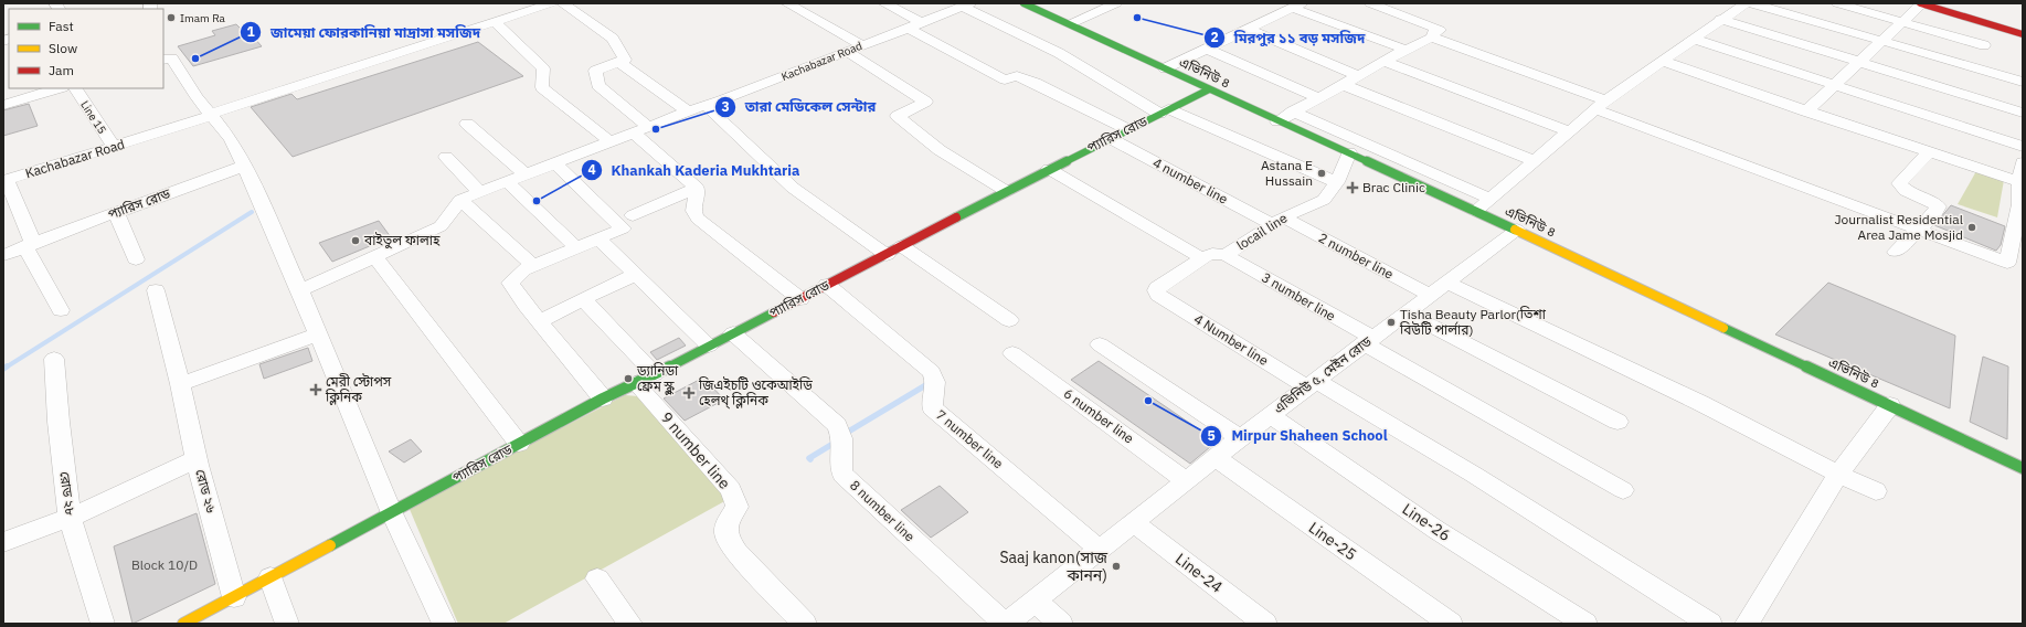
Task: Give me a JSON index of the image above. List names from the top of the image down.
{
  "streets": {
    "street": [
      "Kachabazar Road",
      "এভিনিউ ৪",
      "Line 15",
      "প্যারিস রোড",
      "4 number line",
      "locail line",
      "2 number line",
      "3 number line",
      "4 Number line",
      "এভিনিউ ৫, মেইন রোড",
      "6 number line",
      "7 number line",
      "9 number line",
      "রোড ২৬",
      "রোড ২৮",
      "8 number line",
      "Line-26",
      "Line-25",
      "Line-24"
    ]
  },
  "crossings": [
    ["Kachabazar Road", "Line 15"],
    ["Kachabazar Road", "প্যারিস রোড"],
    ["এভিনিউ ৪", "প্যারিস রোড"],
    ["এভিনিউ ৪", "locail line"],
    ["এভিনিউ ৪", "এভিনিউ ৫, মেইন রোড"],
    ["প্যারিস রোড", "4 number line"],
    ["প্যারিস রোড", "7 number line"],
    ["প্যারিস রোড", "9 number line"],
    ["প্যারিস রোড", "রোড ২৬"],
    ["প্যারিস রোড", "8 number line"],
    ["4 number line", "locail line"],
    ["4 number line", "2 number line"],
    ["locail line", "2 number line"],
    ["locail line", "3 number line"],
    ["locail line", "4 Number line"],
    ["2 number line", "এভিনিউ ৫, মেইন রোড"],
    ["3 number line", "এভিনিউ ৫, মেইন রোড"],
    ["4 Number line", "এভিনিউ ৫, মেইন রোড"],
    ["এভিনিউ ৫, মেইন রোড", "6 number line"],
    ["এভিনিউ ৫, মেইন রোড", "7 number line"],
    ["এভিনিউ ৫, মেইন রোড", "8 number line"],
    ["এভিনিউ ৫, মেইন রোড", "Line-26"],
    ["এভিনিউ ৫, মেইন রোড", "Line-25"],
    ["এভিনিউ ৫, মেইন রোড", "Line-24"]
  ],
  "places": {
    "other": [
      "Imam Ra",
      "মিরপুর ১১ বড় মসজিদ",
      "জামেয়া ফোরকানিয়া মাদ্রাসা মসজিদ",
      "তারা মেডিকেল সেন্টার",
      "Astana E Hussain",
      "Khankah Kaderia Mukhtaria",
      "Journalist Residential Area Jame Mosjid",
      "বাইতুল ফালাহ",
      "Tisha Beauty Parlor(তিশা বিউটি পার্লার)",
      "ড্যানিডা ফ্রেম স্কুল",
      "Mirpur Shaheen School",
      "Saaj kanon(সাজ কানন)"
    ],
    "health": ["Brac Clinic", "মেরী স্টোপস ক্লিনিক", "জিএইচটি ওকেআইডি হেলথ্ ক্লিনিক"]
  },
  "house_numbers": ["Block 10/D"],
  "legend": ["Fast", "Slow", "Jam"]
}
